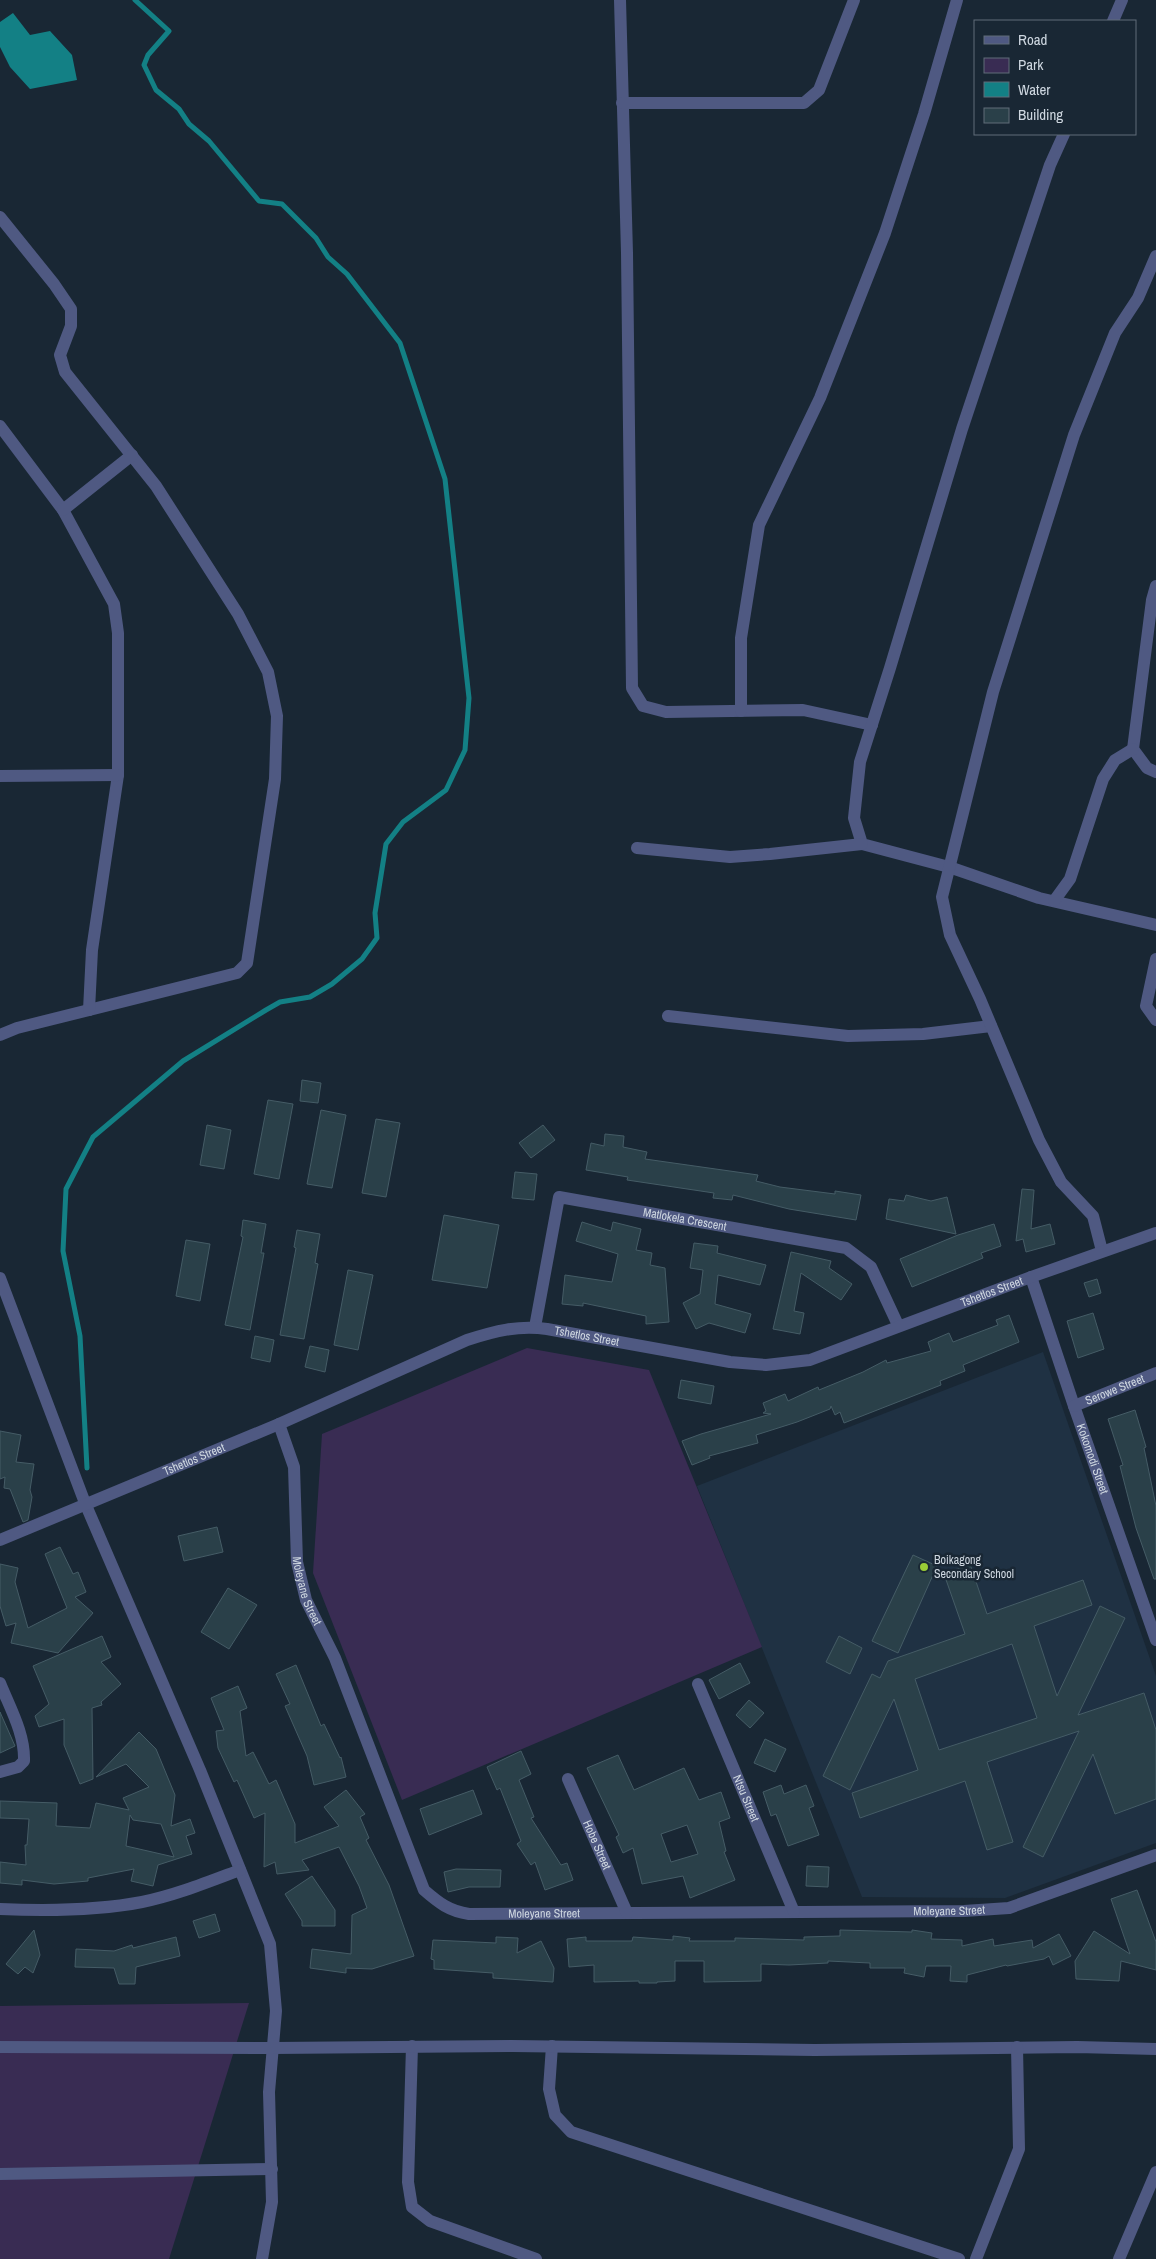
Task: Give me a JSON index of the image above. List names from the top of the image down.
{
  "streets": {
    "street": [
      "Matlokela Crescent",
      "Tshetlos Street",
      "Serowe Street",
      "Kokomodi Street",
      "Moleyane Street",
      "Ntsu Street",
      "Hobe Street"
    ]
  },
  "crossings": [
    ["Matlokela Crescent", "Tshetlos Street"],
    ["Tshetlos Street", "Kokomodi Street"],
    ["Tshetlos Street", "Moleyane Street"],
    ["Serowe Street", "Kokomodi Street"],
    ["Moleyane Street", "Ntsu Street"],
    ["Moleyane Street", "Hobe Street"]
  ],
  "places": ["Boikagong Secondary School"],
  "legend": [
    "Road",
    "Park",
    "Water",
    "Building"
  ]
}
